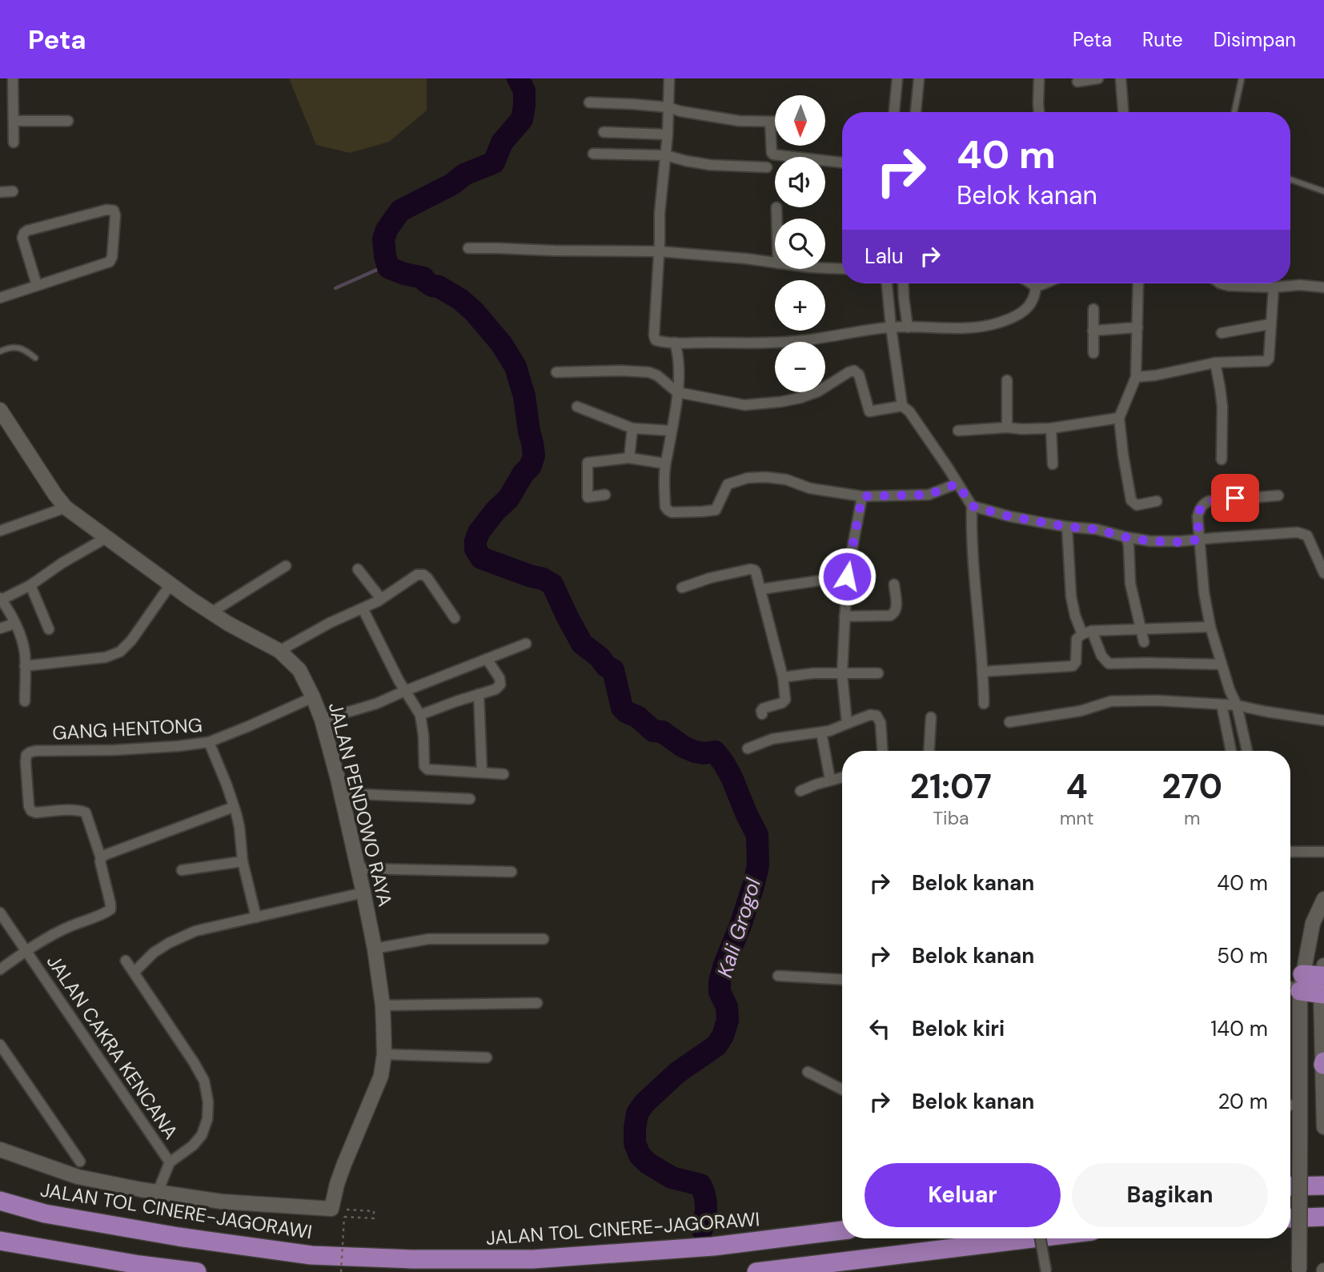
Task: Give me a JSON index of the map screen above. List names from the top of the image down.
{
  "streets": {
    "highway": ["JALAN TOL CINERE-JAGORAWI"],
    "street": ["GANG HENTONG", "JALAN PENDOWO RAYA", "JALAN CAKRA KENCANA"]
  },
  "crossings": [
    ["GANG HENTONG", "JALAN PENDOWO RAYA"]
  ],
  "water": ["Kali Grogol"],
  "north": "bottom",
  "page": {
    "header": "Peta",
    "nav": ["Peta", "Rute", "Disimpan"],
    "map_buttons": ["+", "−"],
    "turn": ["40 m", "Belok kanan"],
    "then": "Lalu",
    "eta": [
      "21:07",
      "Tiba",
      "4",
      "mnt",
      "270",
      "m"
    ],
    "list": [
      {
        "name": "Belok kanan",
        "value": "40 m"
      },
      {
        "name": "Belok kanan",
        "value": "50 m"
      },
      {
        "name": "Belok kiri",
        "value": "140 m"
      },
      {
        "name": "Belok kanan",
        "value": "20 m"
      }
    ],
    "buttons": ["Keluar", "Bagikan"]
  }
}
